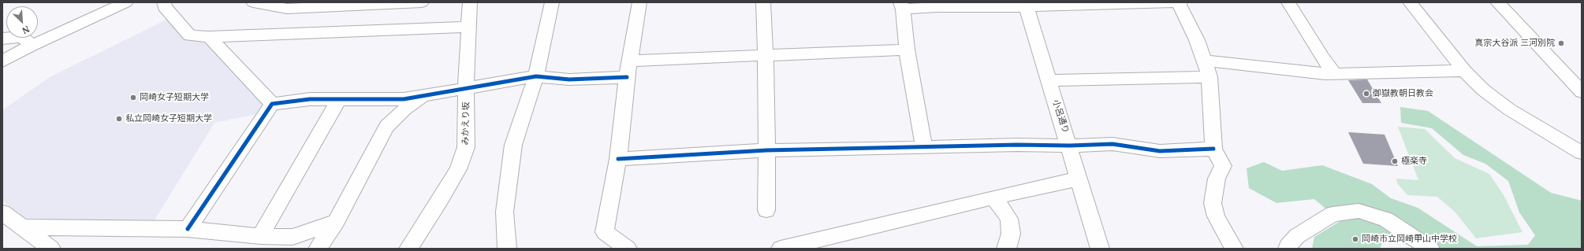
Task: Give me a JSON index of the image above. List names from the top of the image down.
{
  "streets": {
    "street": ["小呂通り", "みかえり坂"]
  },
  "places": [
    "真宗大谷派 三河別院",
    "御嶽教朝日教会",
    "岡崎女子短期大学",
    "私立岡崎女子短期大学",
    "極楽寺",
    "岡崎市立岡崎甲山中学校"
  ],
  "north": "bottom right"
}
